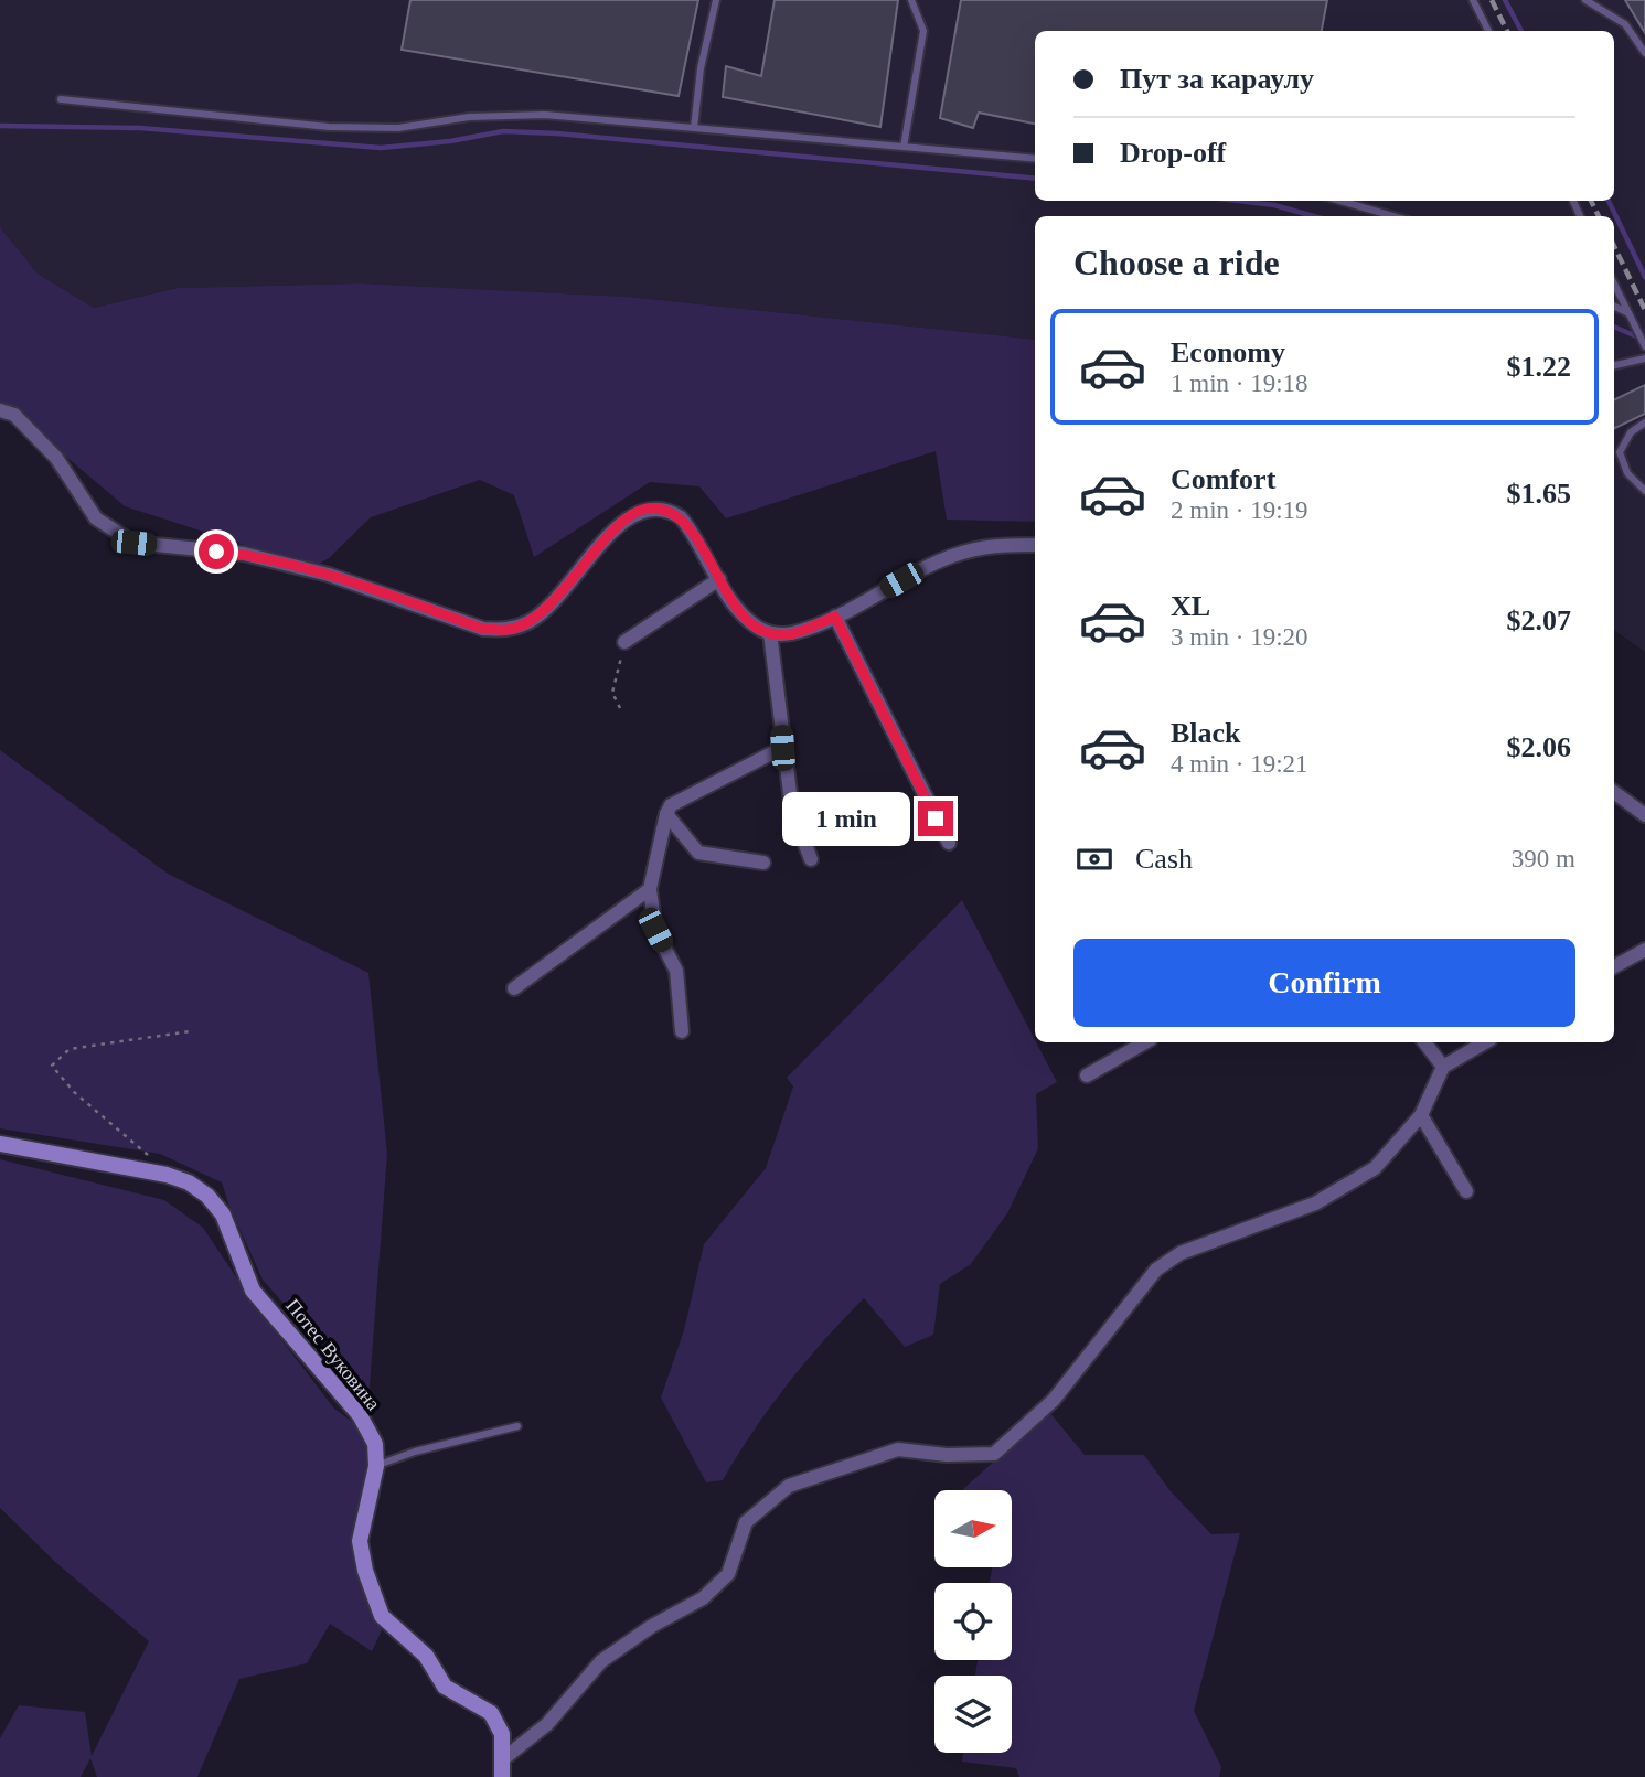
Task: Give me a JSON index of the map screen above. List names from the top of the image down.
{
  "streets": {
    "main road": ["Потес Вуковина"]
  },
  "north": "right",
  "page": {
    "banner": ["Пут за караулу", "Drop-off"],
    "heading": "Choose a ride",
    "list": [
      {
        "name": "Economy",
        "note": "1 min · 19:18",
        "value": "$1.22"
      },
      {
        "name": "Comfort",
        "note": "2 min · 19:19",
        "value": "$1.65"
      },
      {
        "name": "XL",
        "note": "3 min · 19:20",
        "value": "$2.07"
      },
      {
        "name": "Black",
        "note": "4 min · 19:21",
        "value": "$2.06"
      }
    ],
    "bubble": "1 min",
    "pay": ["Cash", "390 m"],
    "buttons": "Confirm"
  }
}
